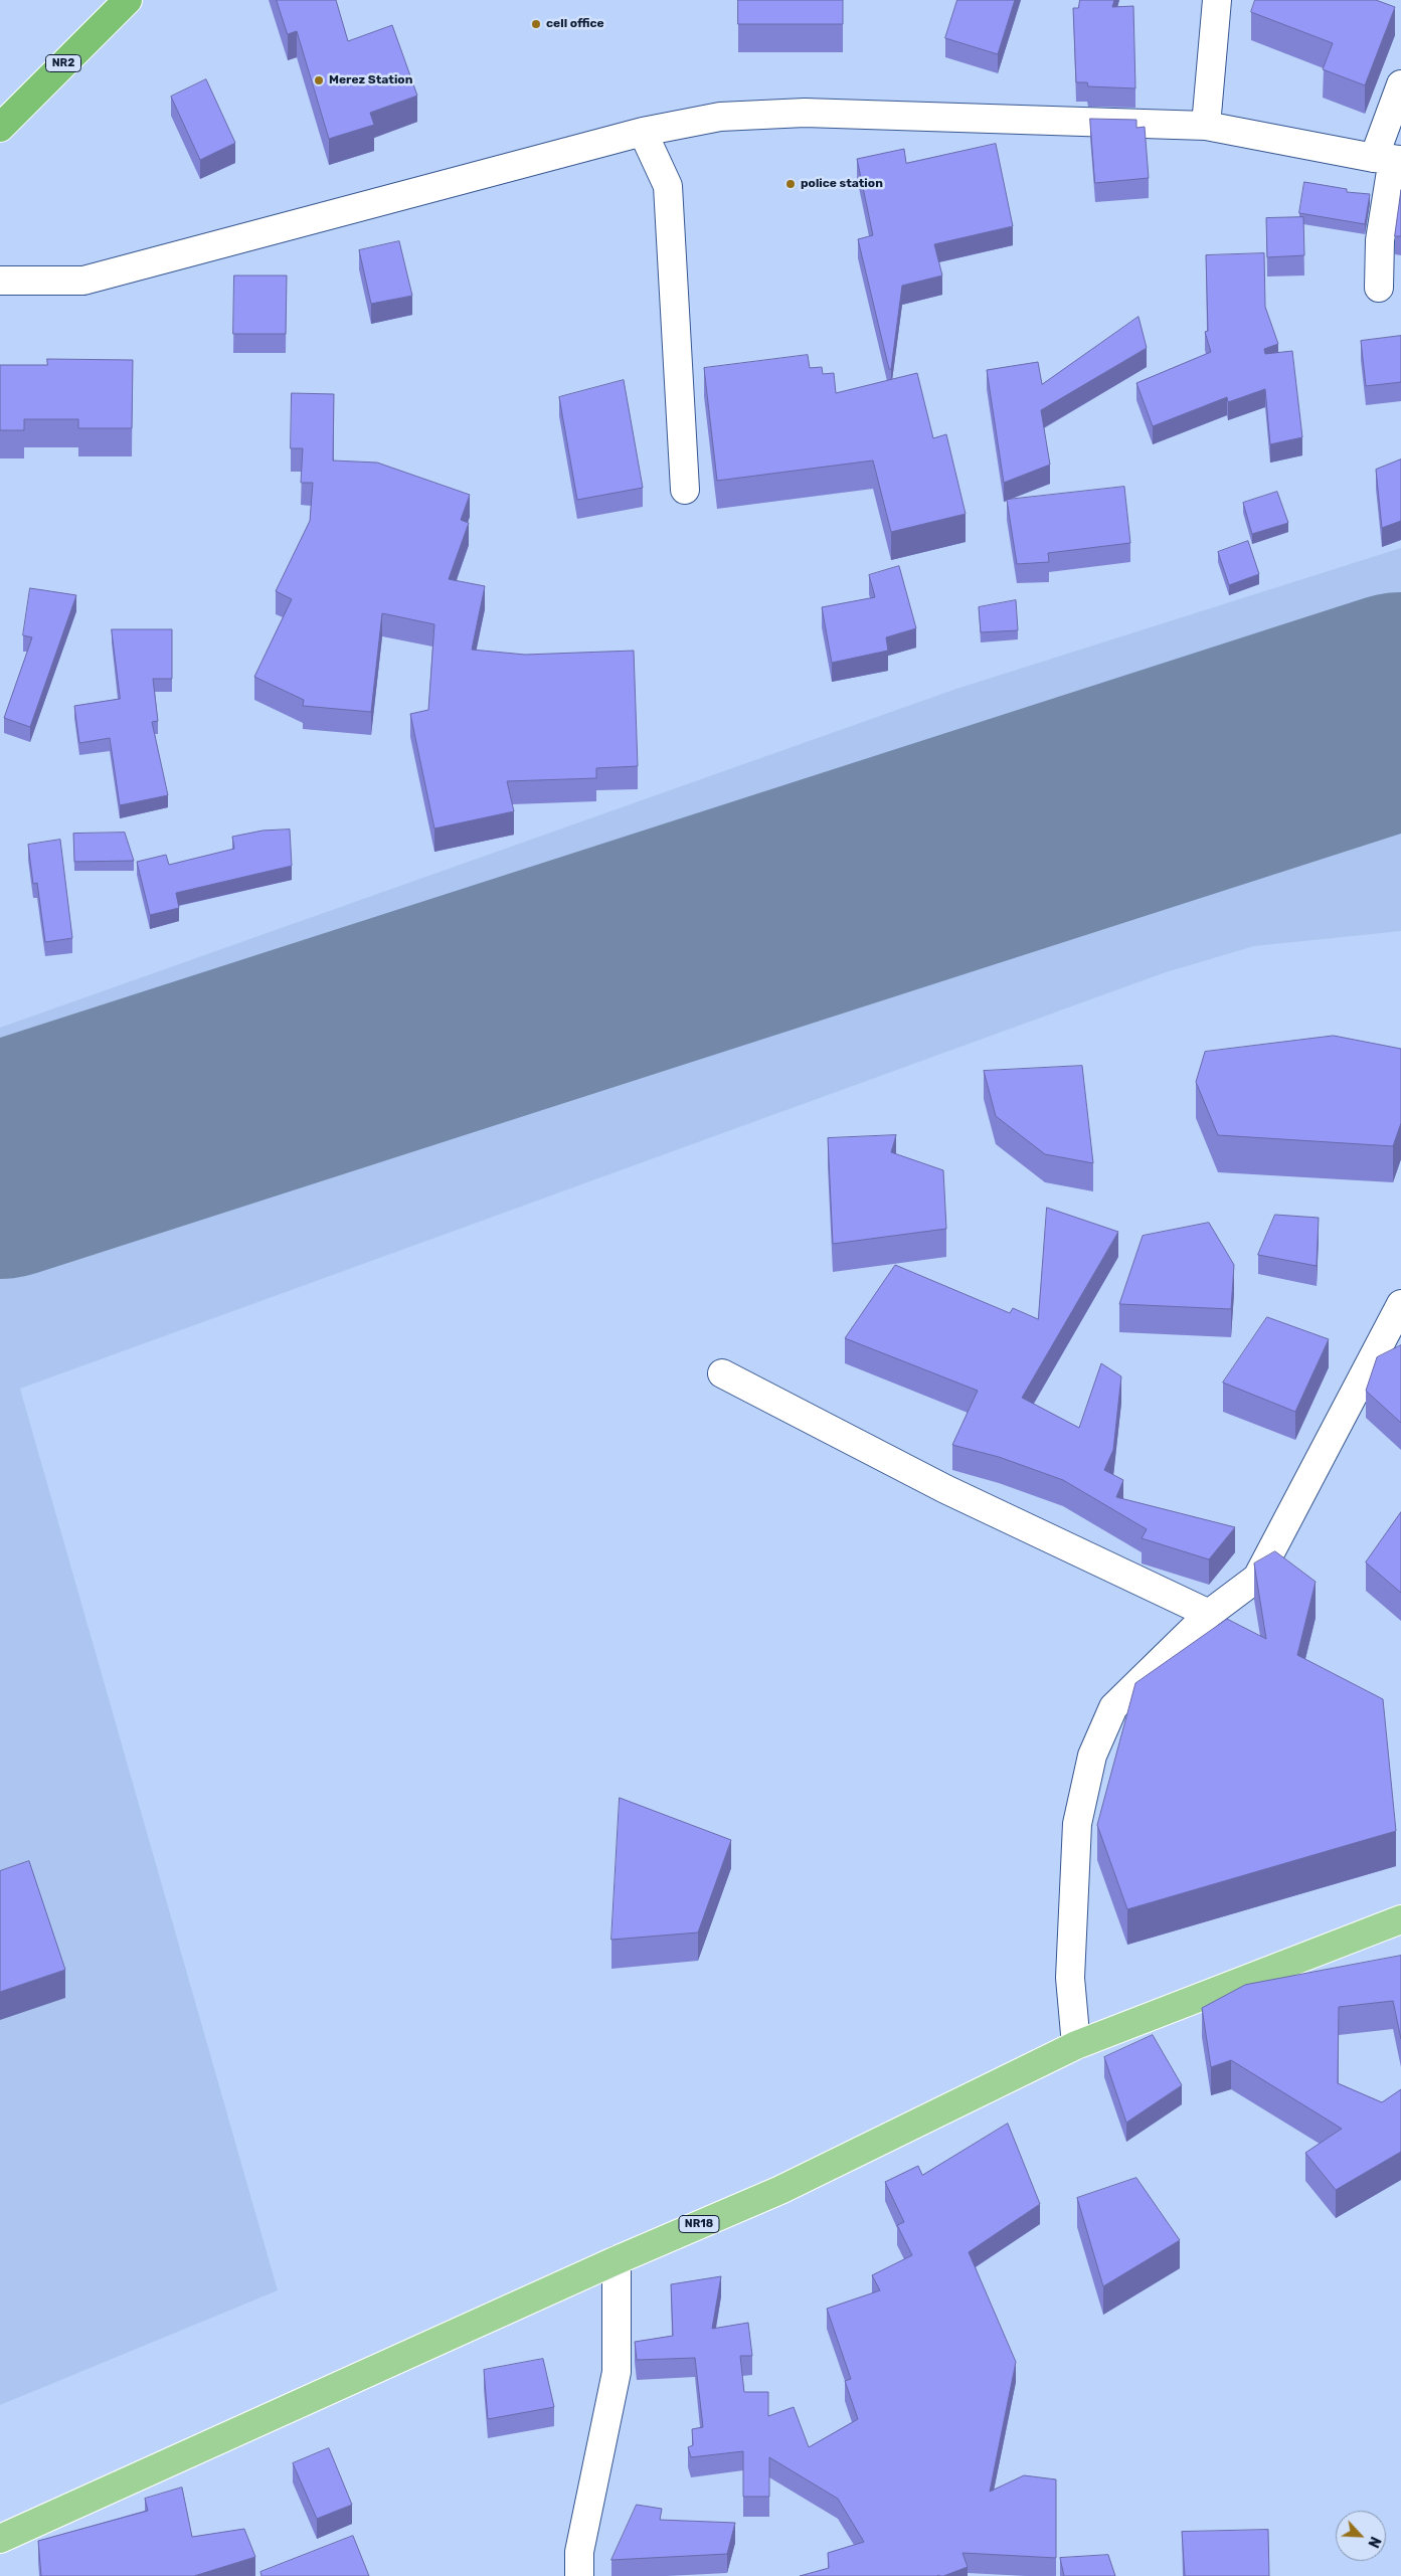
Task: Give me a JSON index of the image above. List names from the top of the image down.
{
  "streets": {
    "highway": ["NR2"],
    "main road": ["NR18"]
  },
  "places": ["cell office", "Merez Station", "police station"],
  "north": "bottom right"
}
